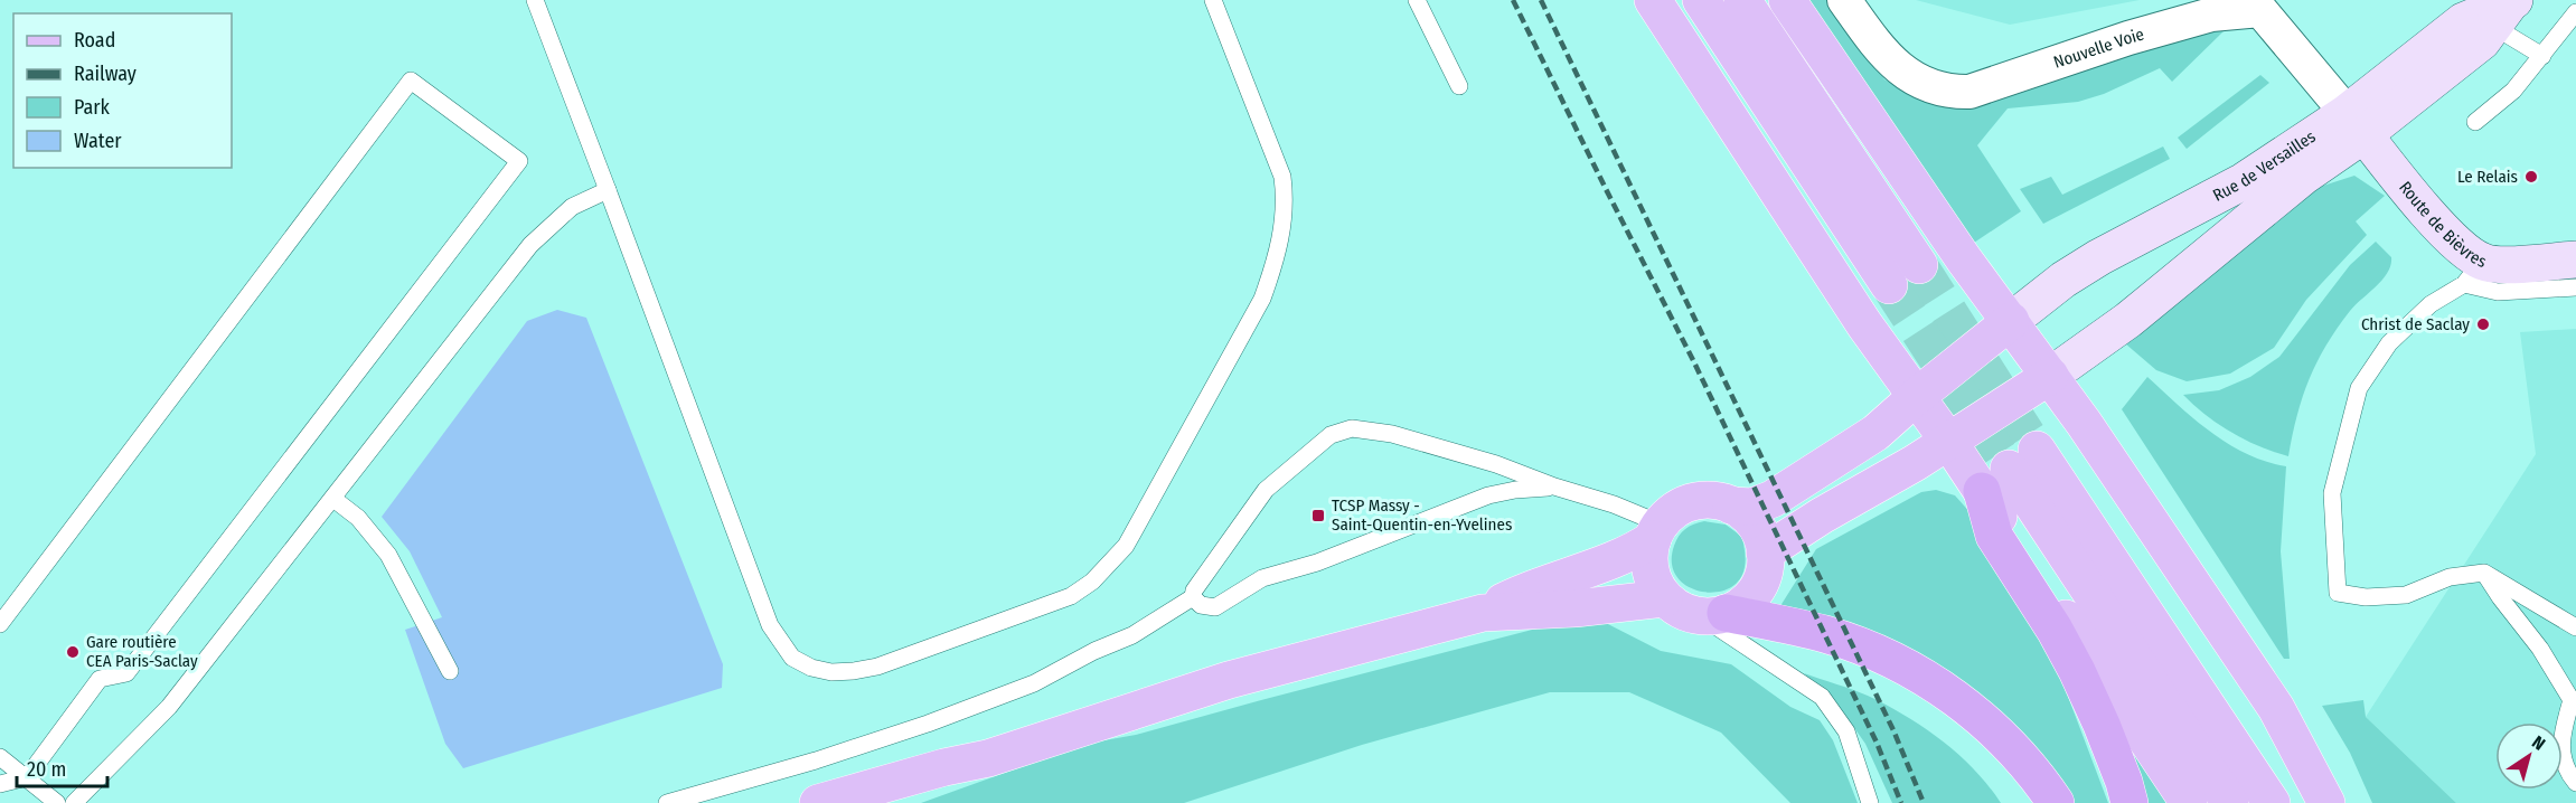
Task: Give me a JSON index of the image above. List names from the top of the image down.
{
  "streets": {
    "main road": ["Rue de Versailles", "Route de Bièvres"],
    "street": ["Nouvelle Voie"]
  },
  "crossings": [
    ["Nouvelle Voie", "Rue de Versailles"],
    ["Nouvelle Voie", "Route de Bièvres"],
    ["Rue de Versailles", "Route de Bièvres"]
  ],
  "places": {
    "other": ["Le Relais", "Christ de Saclay", "Gare routière CEA Paris-Saclay"],
    "transit": ["TCSP Massy - Saint-Quentin-en-Yvelines"]
  },
  "legend": [
    "Road",
    "Railway",
    "Park",
    "Water"
  ],
  "scale_bar": "20 m",
  "north": "top right"
}
